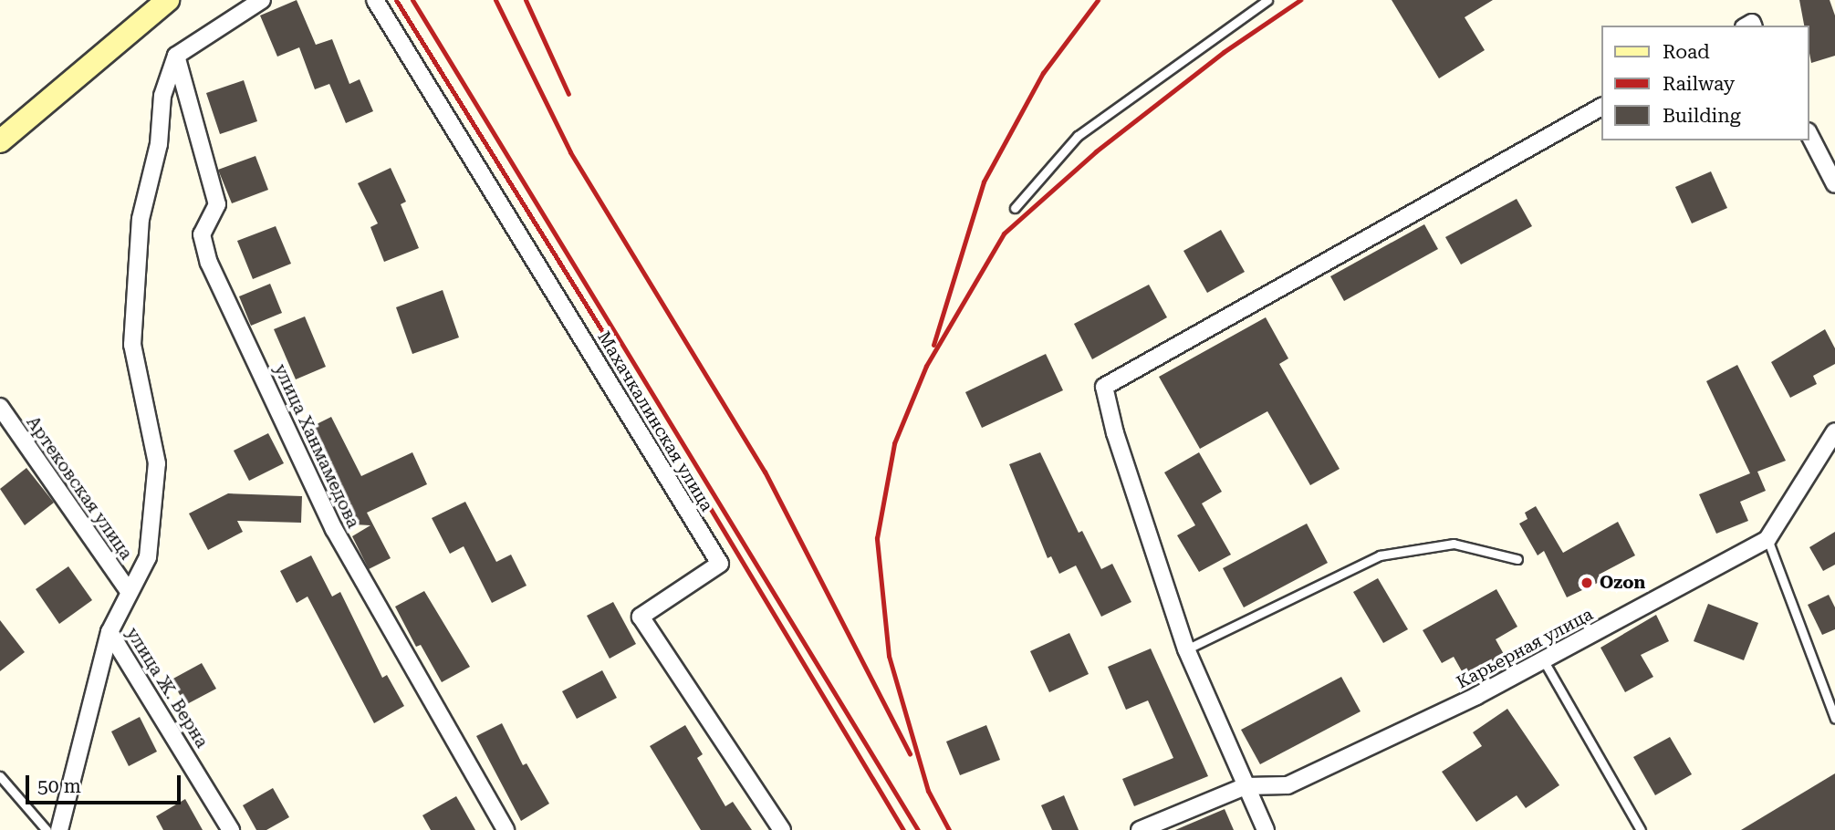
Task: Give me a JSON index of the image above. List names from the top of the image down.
{
  "streets": {
    "street": [
      "Махачкалинская улица",
      "улица Ханмамедова",
      "Артековская улица",
      "Карьерная улица",
      "улица Ж. Верна"
    ]
  },
  "places": ["Ozon"],
  "legend": ["Road", "Railway", "Building"],
  "scale_bar": "50 m"
}
